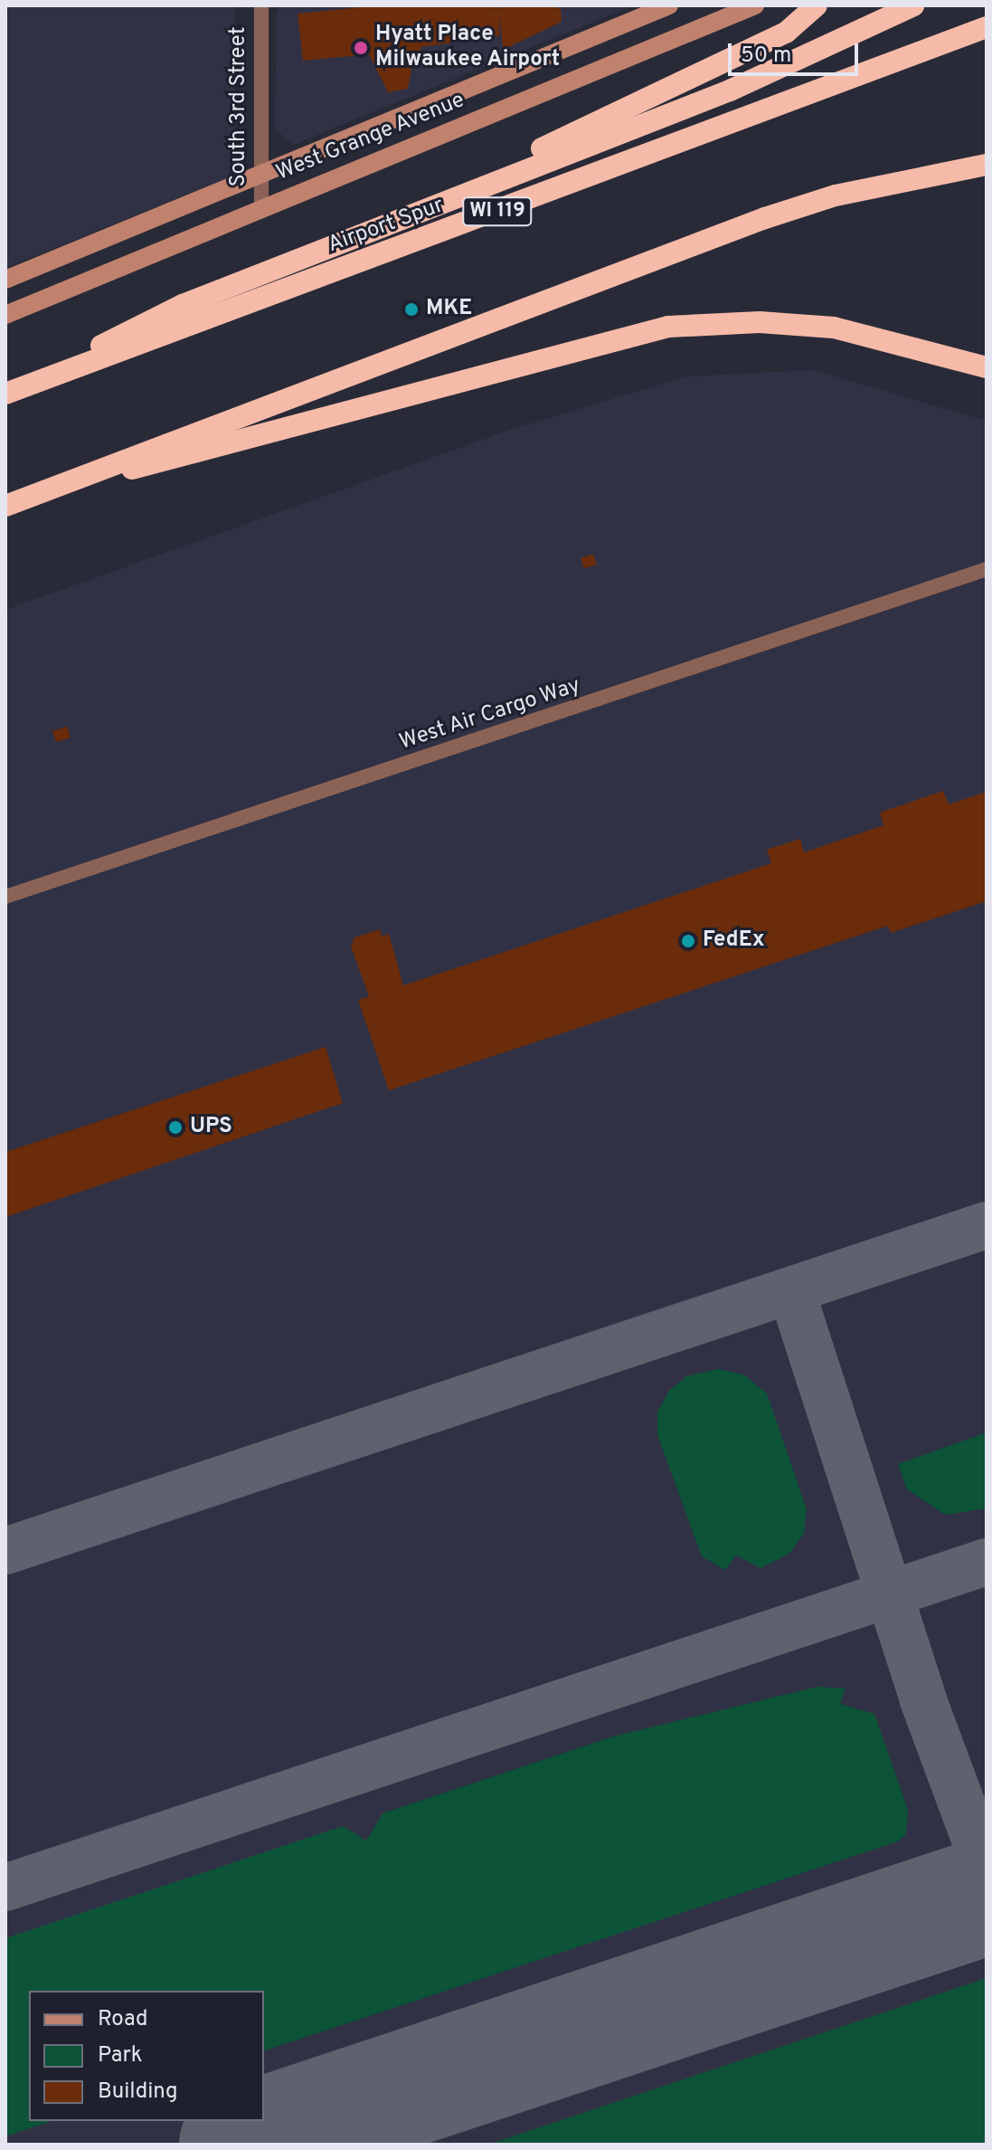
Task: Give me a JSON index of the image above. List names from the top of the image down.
{
  "streets": {
    "highway": ["WI 119", "Airport Spur"],
    "street": ["South 3rd Street", "West Grange Avenue", "West Air Cargo Way"]
  },
  "crossings": [
    ["South 3rd Street", "West Grange Avenue"]
  ],
  "places": [
    "Hyatt Place Milwaukee Airport",
    "MKE",
    "FedEx",
    "UPS"
  ],
  "legend": ["Road", "Park", "Building"],
  "scale_bar": "50 m"
}
